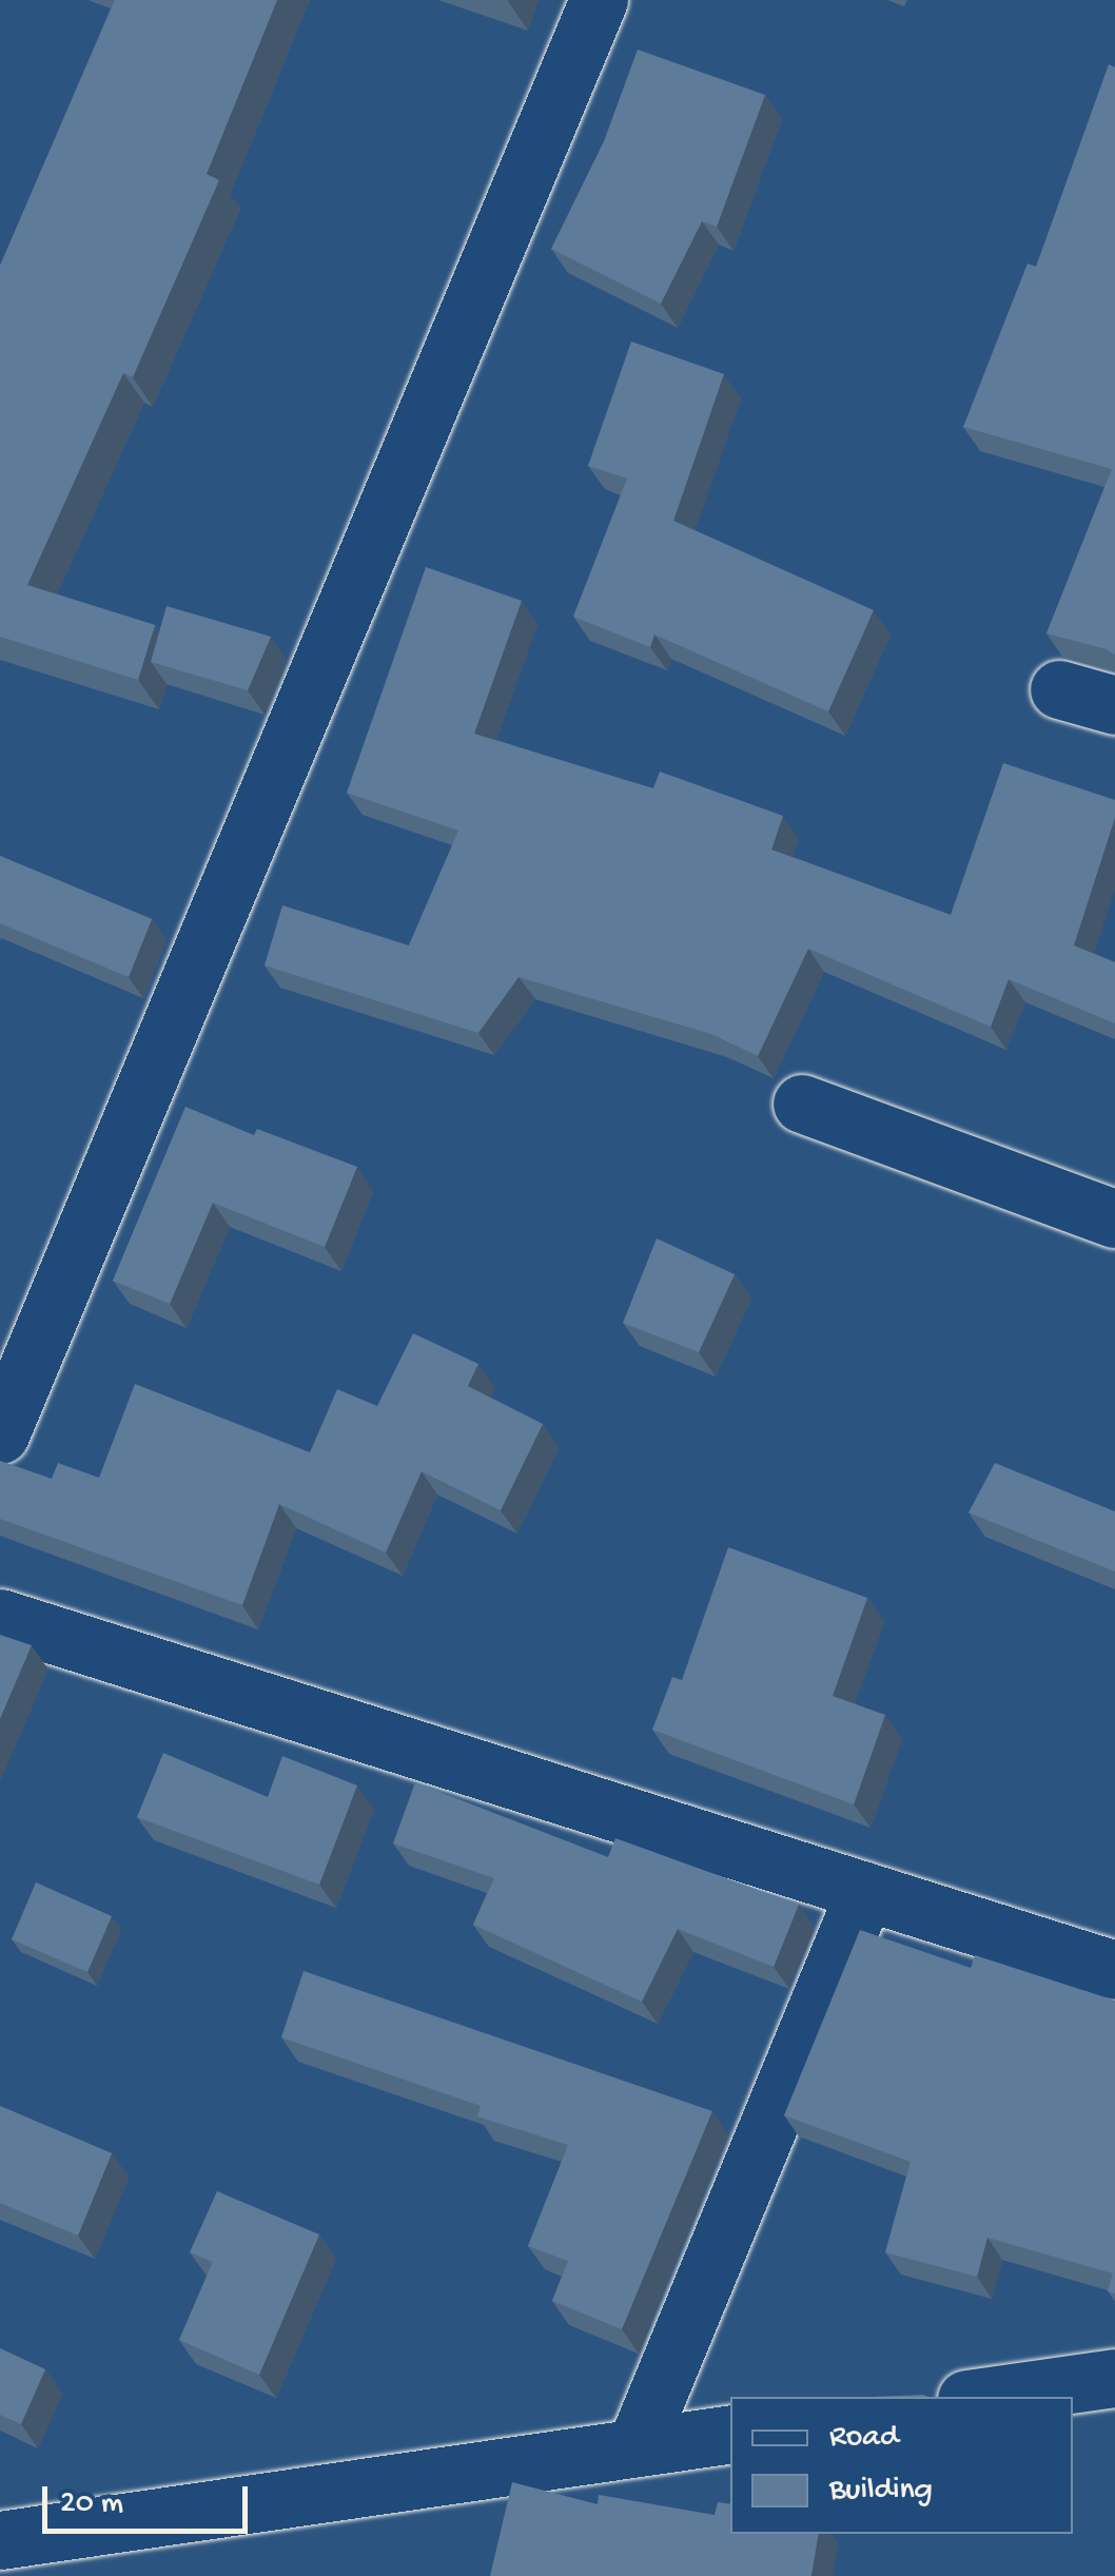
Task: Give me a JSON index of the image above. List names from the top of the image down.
{
  "legend": ["Road", "Building"],
  "scale_bar": "20 m"
}
